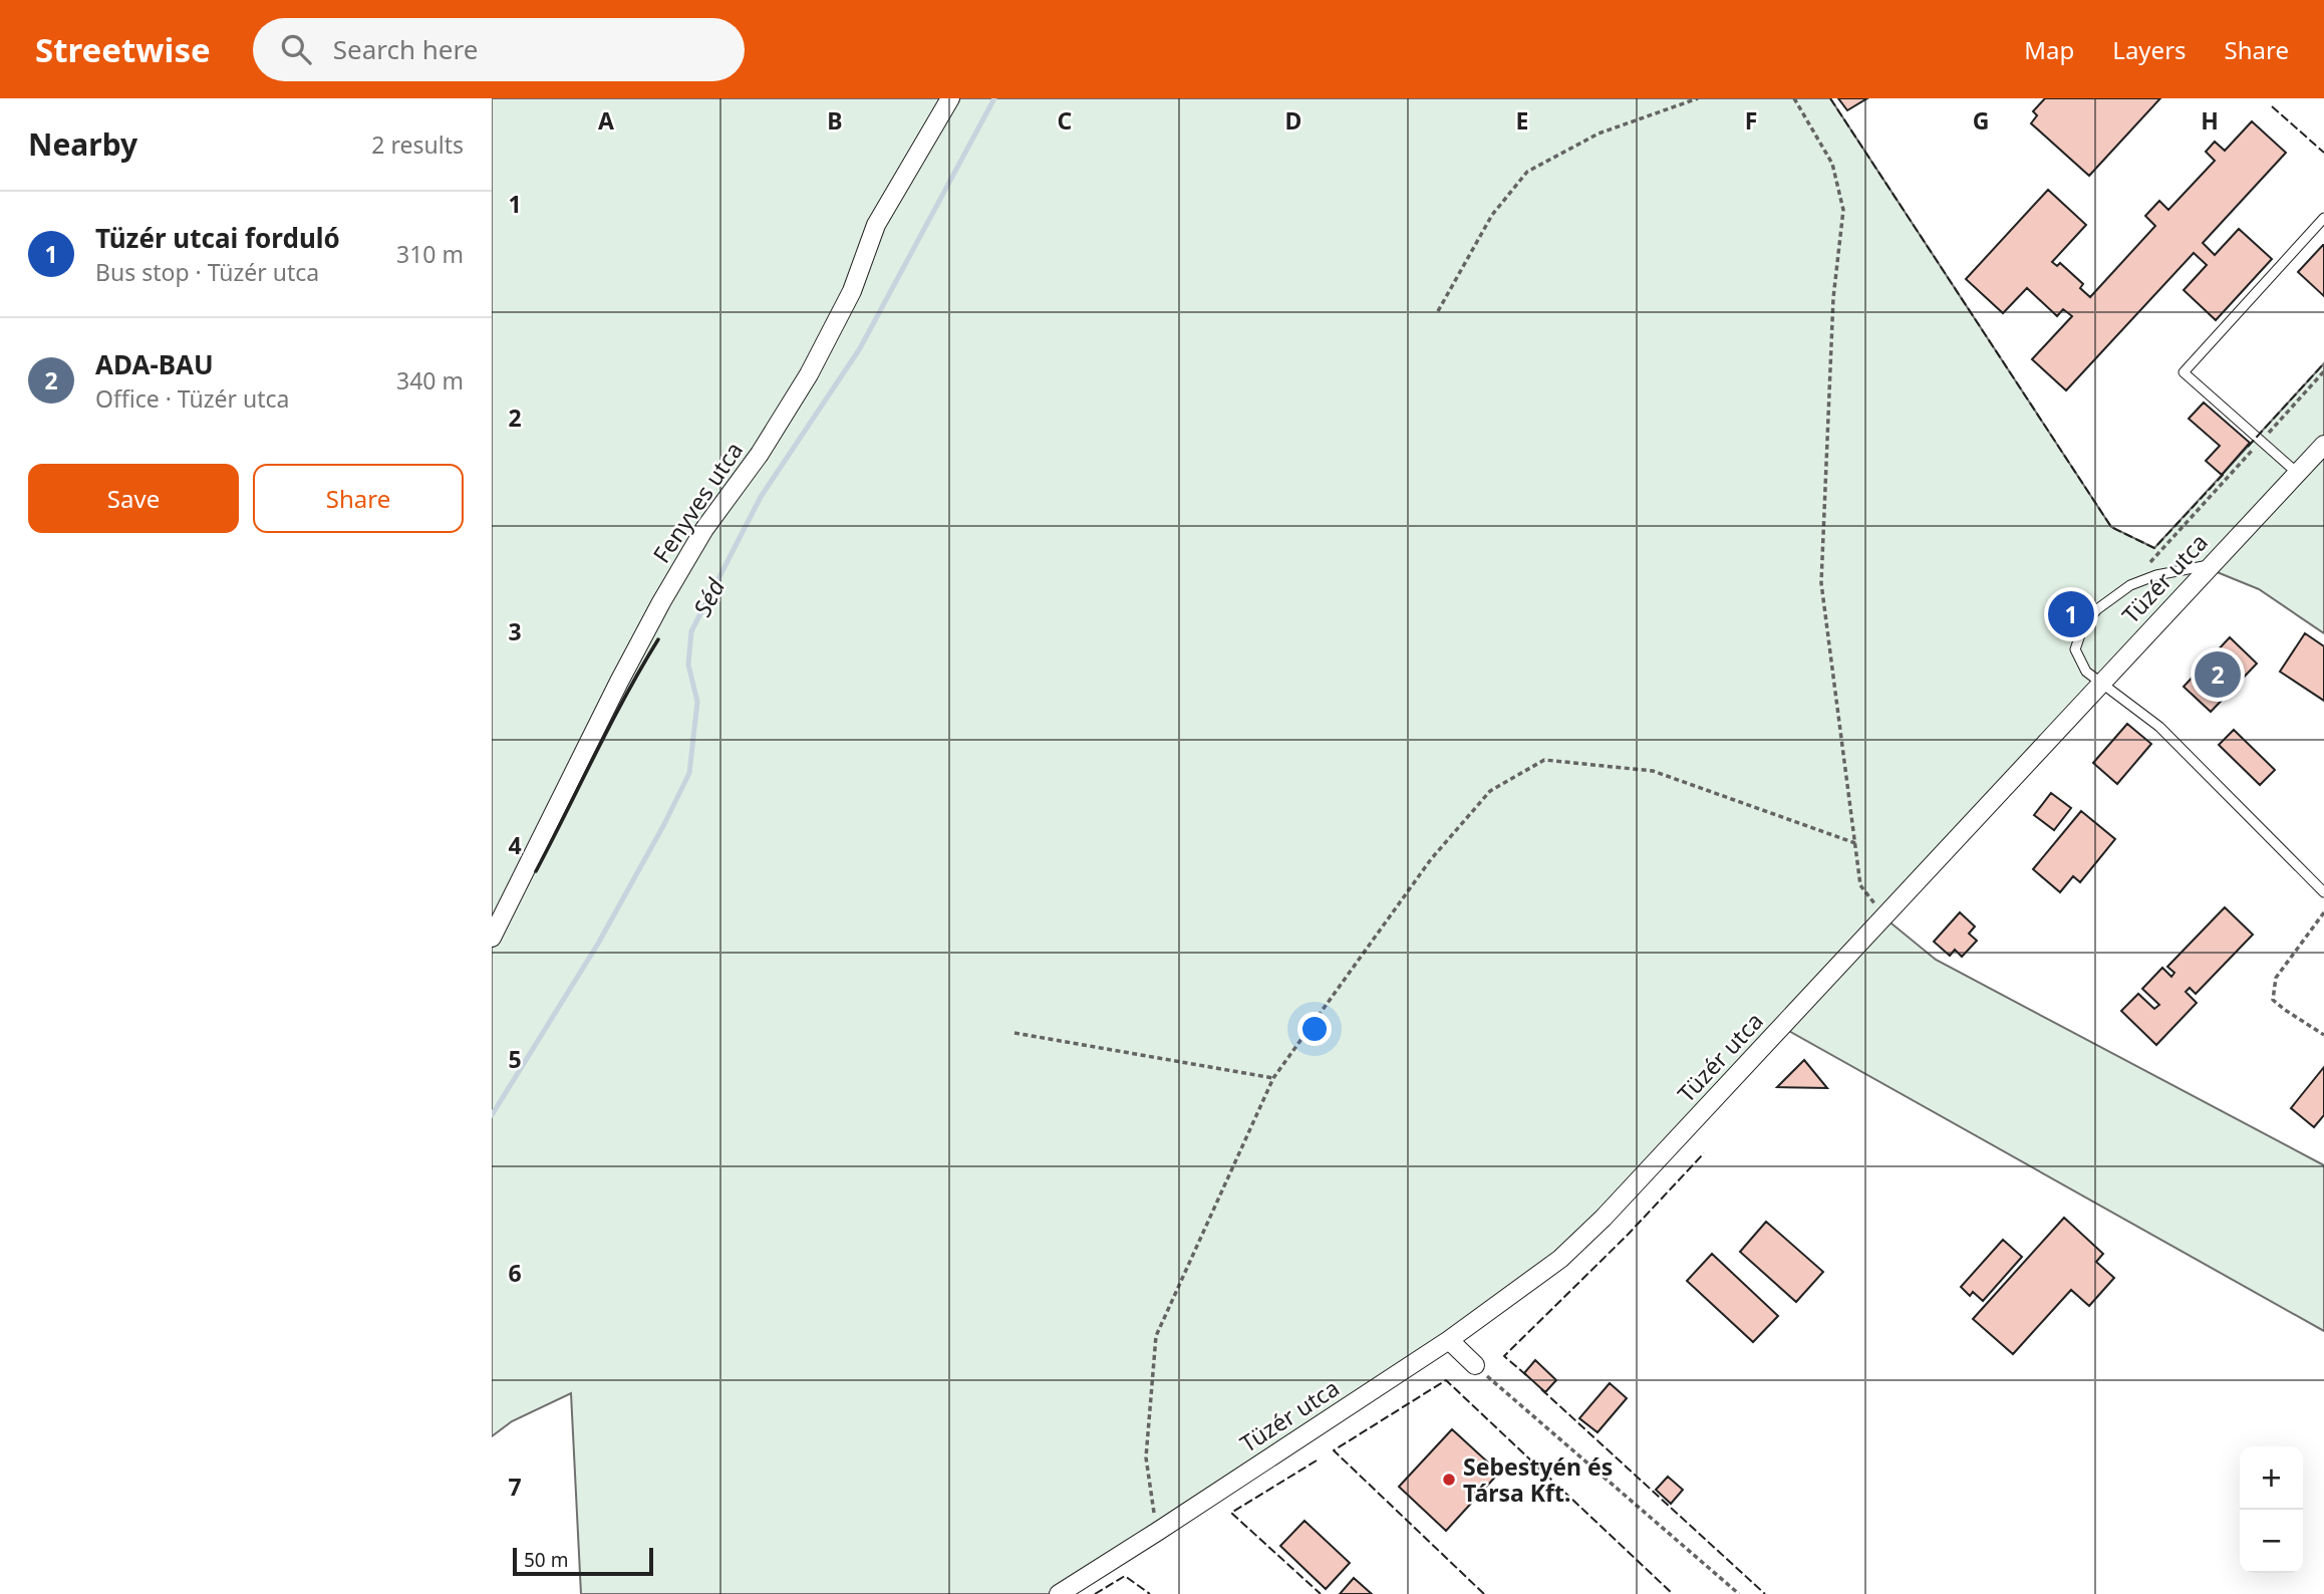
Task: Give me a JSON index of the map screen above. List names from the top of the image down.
{
  "streets": {
    "street": ["Fenyves utca", "Tüzér utca"]
  },
  "water": ["Séd"],
  "places": ["Sebestyén és Társa Kft."],
  "scale_bar": "50 m",
  "page": {
    "header": "Streetwise",
    "search": "Search here",
    "nav": ["Map", "Layers", "Share"],
    "heading": ["Nearby", "2 results"],
    "list": [
      {
        "mark": "1",
        "name": "Tüzér utcai forduló",
        "note": "Bus stop · Tüzér utca",
        "value": "310 m"
      },
      {
        "mark": "2",
        "name": "ADA-BAU",
        "note": "Office · Tüzér utca",
        "value": "340 m"
      }
    ],
    "buttons": ["Save", "Share"],
    "pins": ["1", "2"],
    "map_buttons": ["+", "−"],
    "scale": "50 m"
  },
  "grid": {
    "columns": [
      "A",
      "B",
      "C",
      "D",
      "E",
      "F",
      "G",
      "H"
    ],
    "rows": [
      "1",
      "2",
      "3",
      "4",
      "5",
      "6",
      "7"
    ]
  }
}
